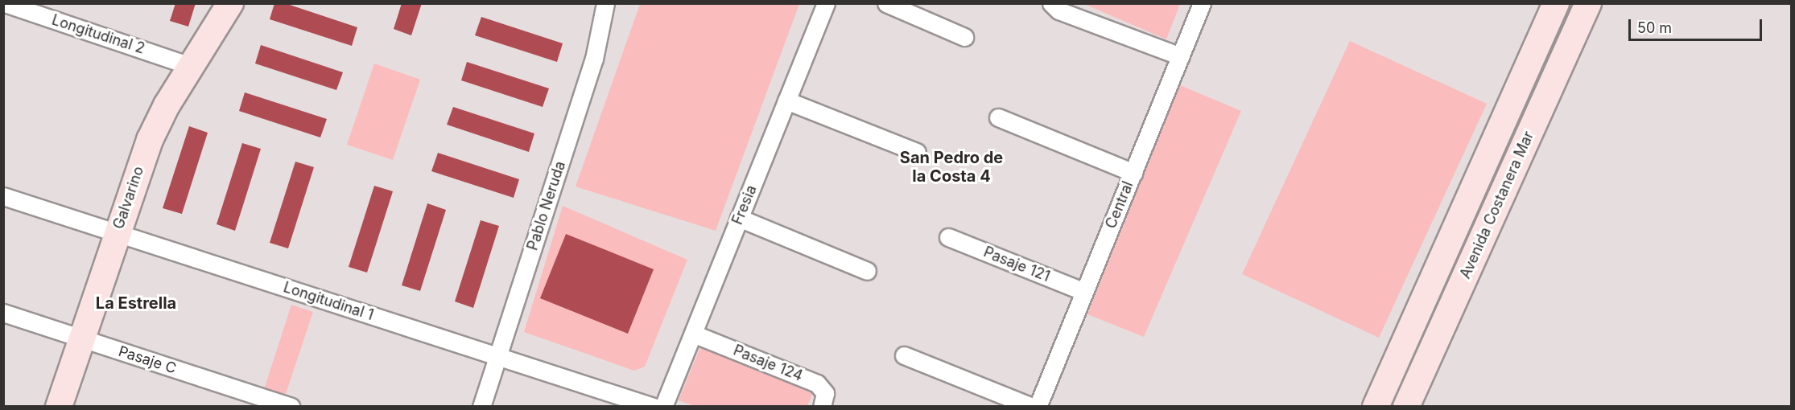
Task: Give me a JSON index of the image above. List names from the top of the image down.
{
  "streets": {
    "main road": ["Galvarino", "Avenida Costanera Mar"],
    "street": [
      "Longitudinal 2",
      "Fresia",
      "Central",
      "Pablo Neruda",
      "Pasaje 121",
      "Longitudinal 1",
      "Pasaje C",
      "Pasaje 124"
    ]
  },
  "crossings": [
    ["Longitudinal 2", "Galvarino"],
    ["Galvarino", "Longitudinal 1"],
    ["Galvarino", "Pasaje C"],
    ["Fresia", "Pasaje 124"],
    ["Central", "Pasaje 121"],
    ["Pablo Neruda", "Longitudinal 1"]
  ],
  "districts": ["San Pedro de la Costa 4", "La Estrella"],
  "scale_bar": "50 m"
}
